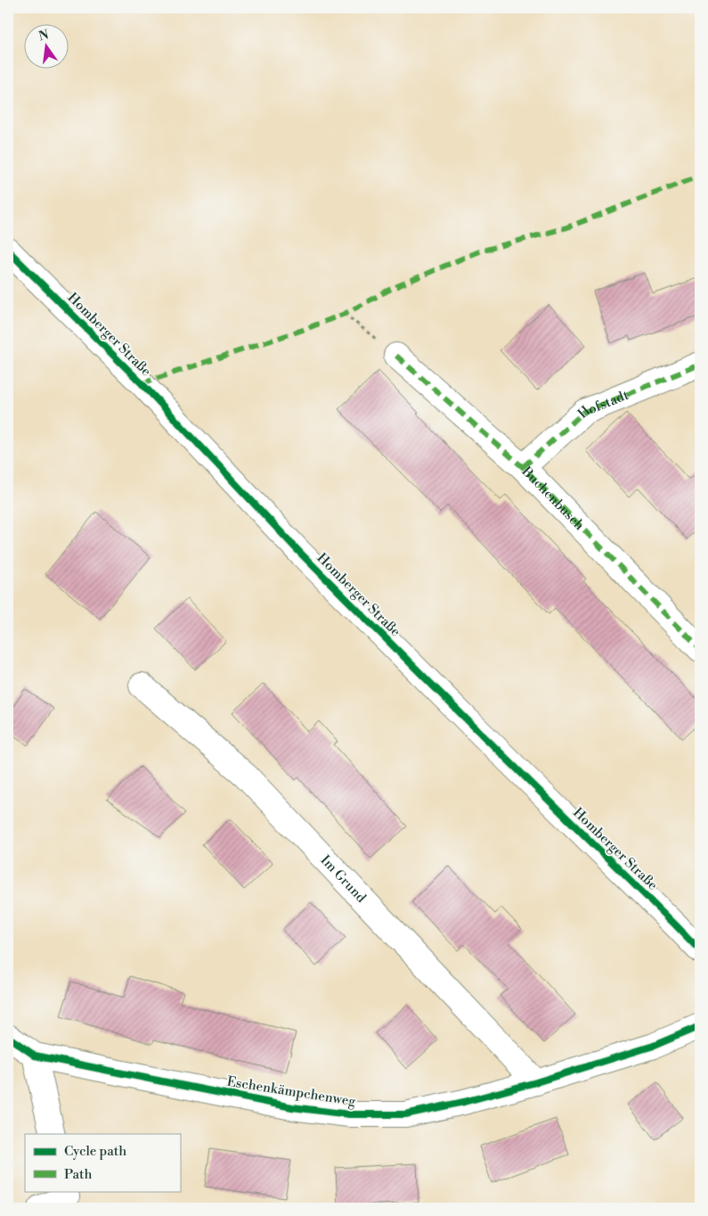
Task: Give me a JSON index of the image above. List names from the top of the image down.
{
  "streets": {
    "street": [
      "Homberger Straße",
      "Hofstadt",
      "Buchenbusch",
      "Im Grund",
      "Eschenkämpchenweg"
    ]
  },
  "crossings": [
    ["Hofstadt", "Buchenbusch"],
    ["Im Grund", "Eschenkämpchenweg"]
  ],
  "legend": ["Cycle path", "Path"],
  "north": "top"
}
